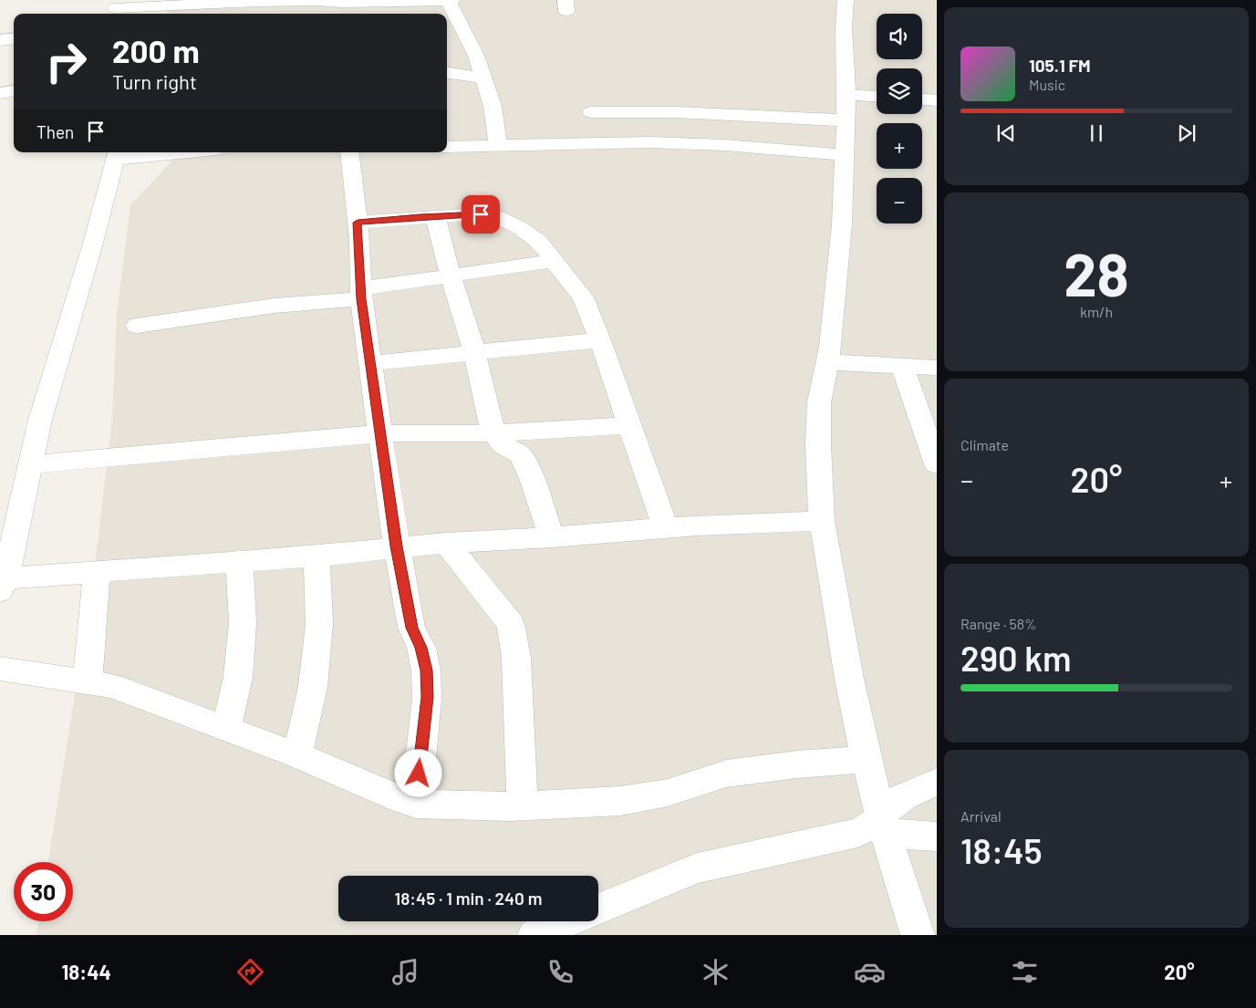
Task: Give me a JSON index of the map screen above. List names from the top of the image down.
{
  "page": {
    "map_buttons": ["+", "−"],
    "turn": ["200 m", "Turn right"],
    "song": ["105.1 FM", "Music"],
    "then": "Then",
    "tile": [
      ["28", "km/h"],
      "Climate",
      ["Range · 58%", "290 km"],
      ["Arrival", "18:45"]
    ],
    "heat": ["−", "20°", "+"],
    "limit": "30",
    "trip": "18:45 · 1 min · 240 m",
    "tabs": ["18:44", "20°"]
  }
}
